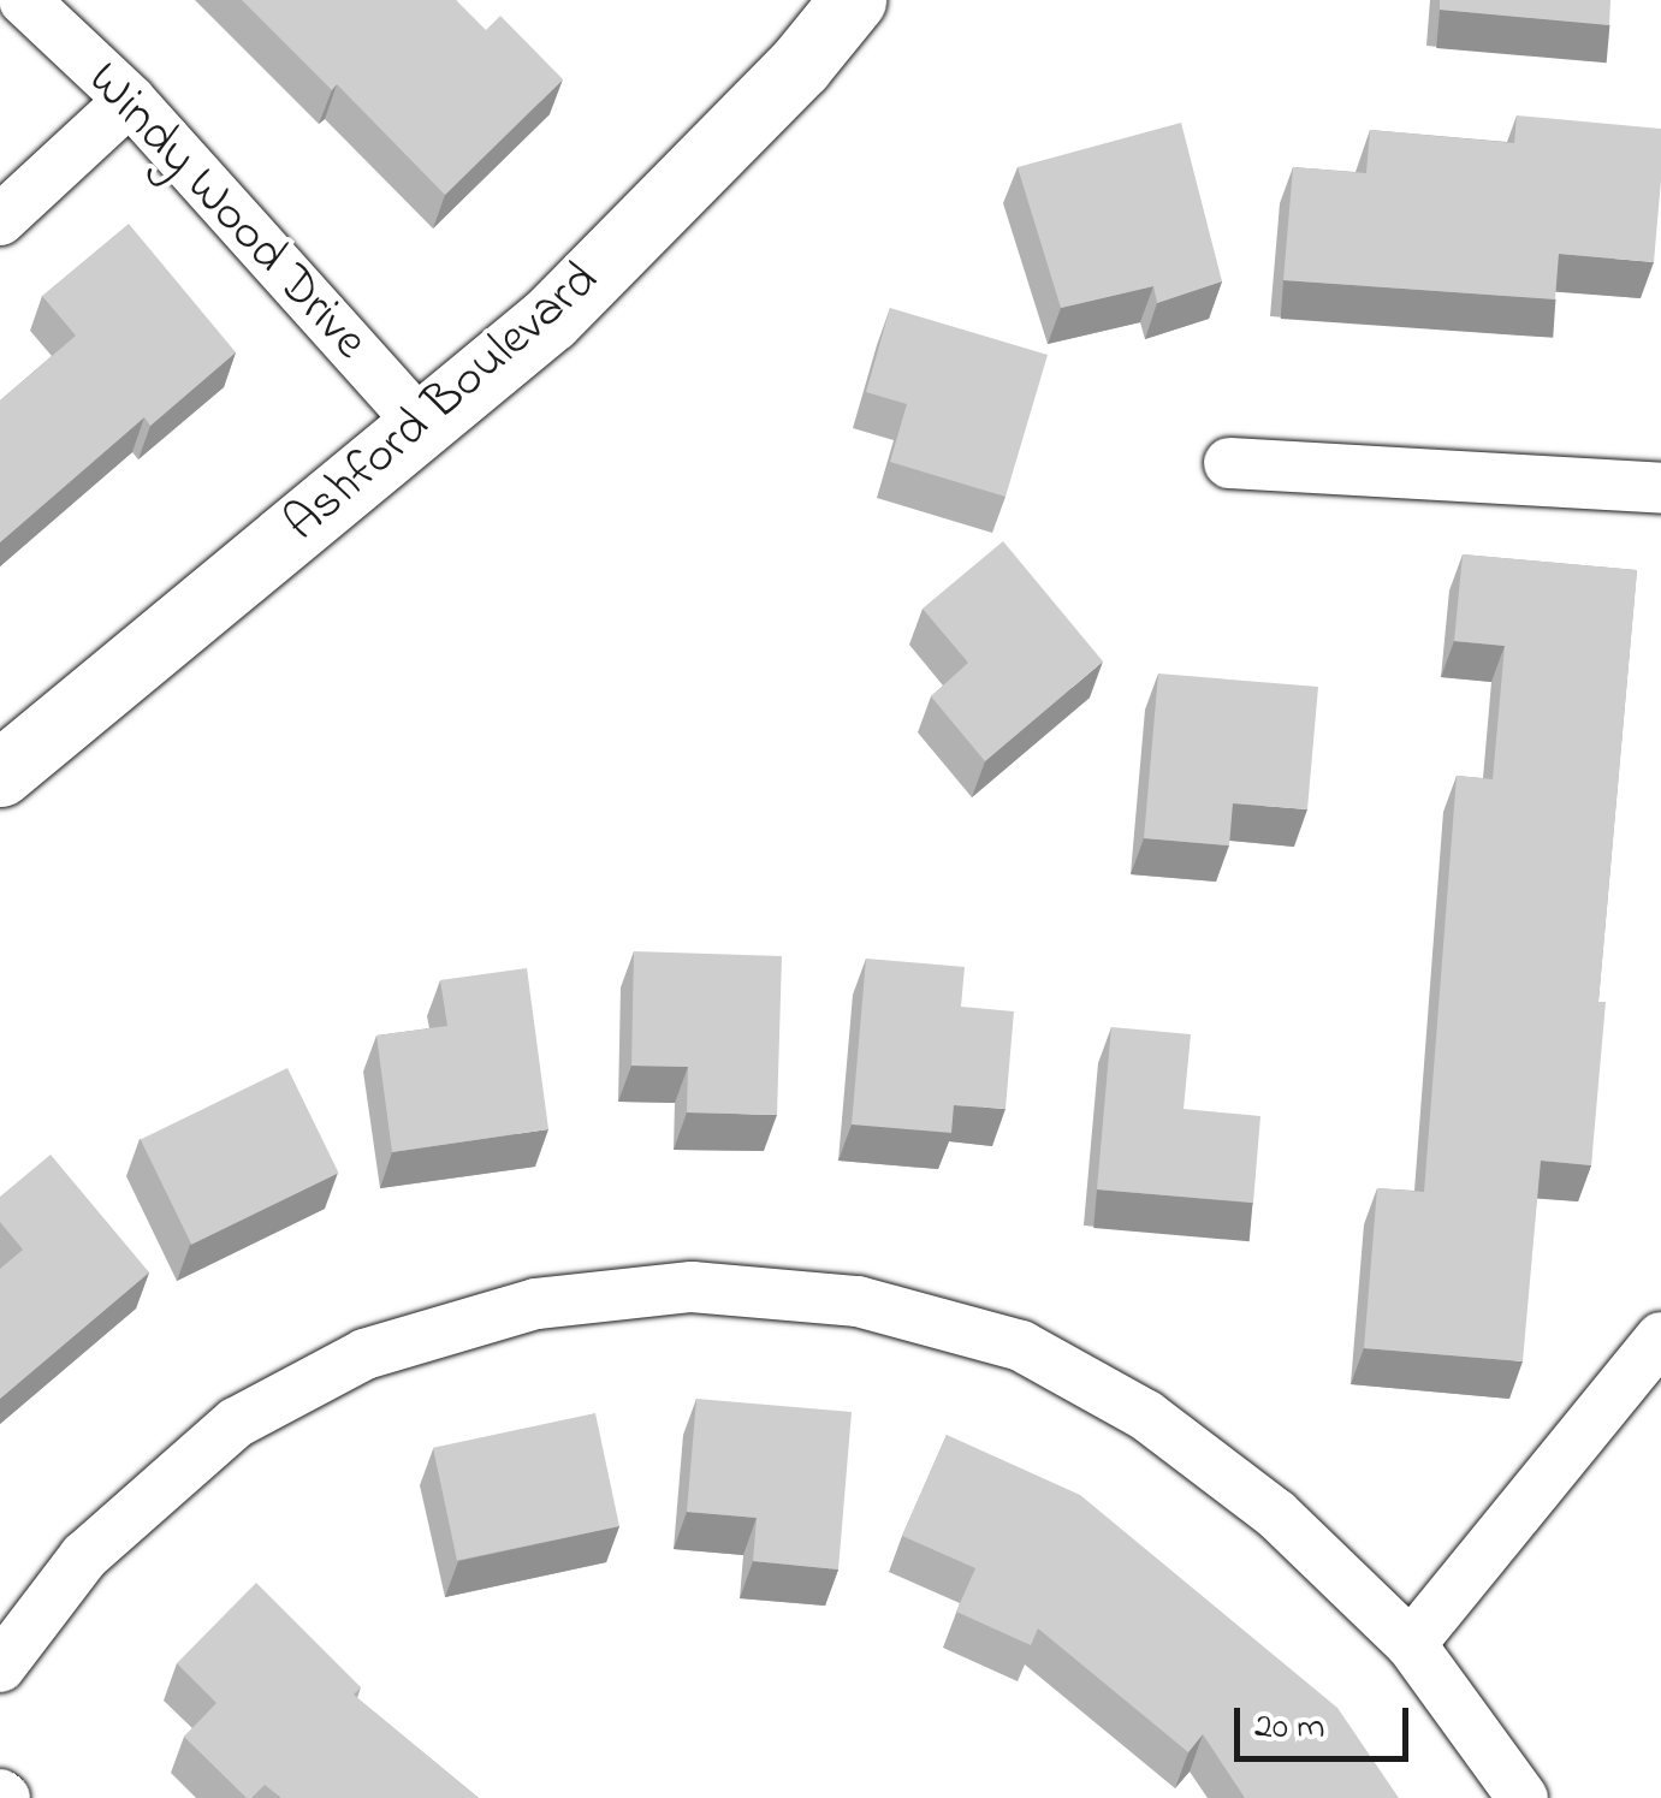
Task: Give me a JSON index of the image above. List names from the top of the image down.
{
  "streets": {
    "street": ["Windy Wood Drive", "Ashford Boulevard"]
  },
  "crossings": [
    ["Windy Wood Drive", "Ashford Boulevard"]
  ],
  "scale_bar": "20 m"
}
